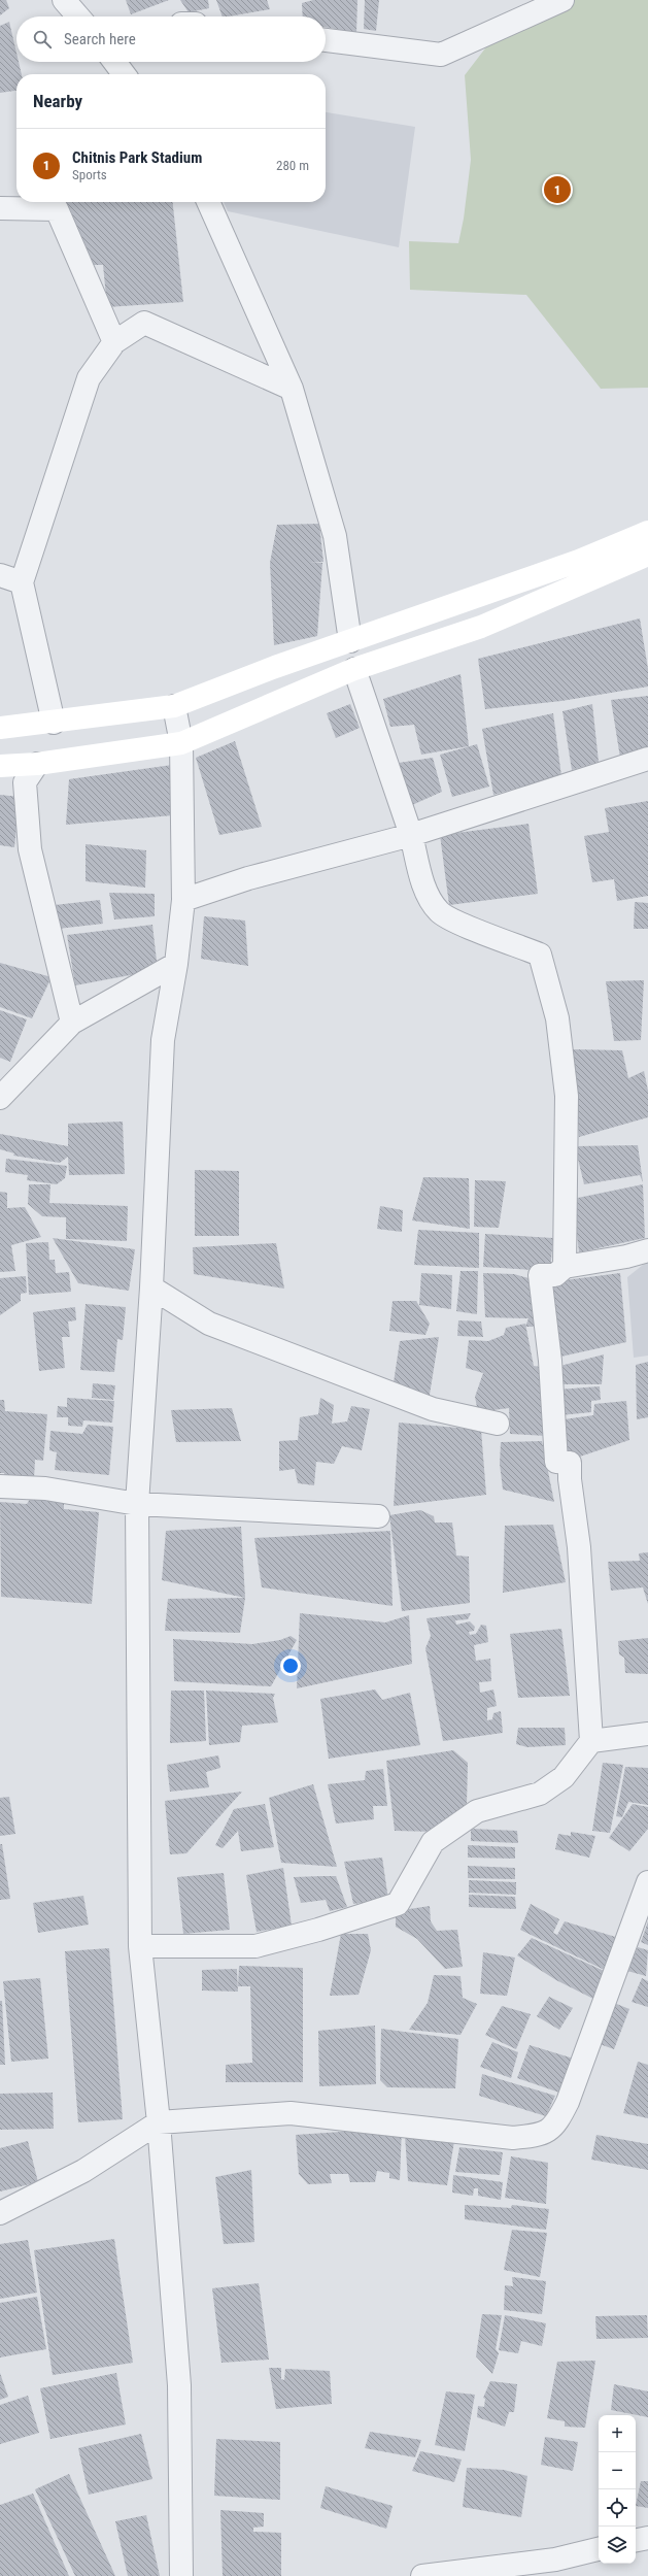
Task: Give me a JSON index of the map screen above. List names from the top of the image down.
{
  "page": {
    "search": "Search here",
    "heading": "Nearby",
    "list": [
      {
        "mark": "1",
        "name": "Chitnis Park Stadium",
        "note": "Sports",
        "value": "280 m"
      }
    ],
    "pins": "1",
    "map_buttons": ["+", "−"]
  }
}
